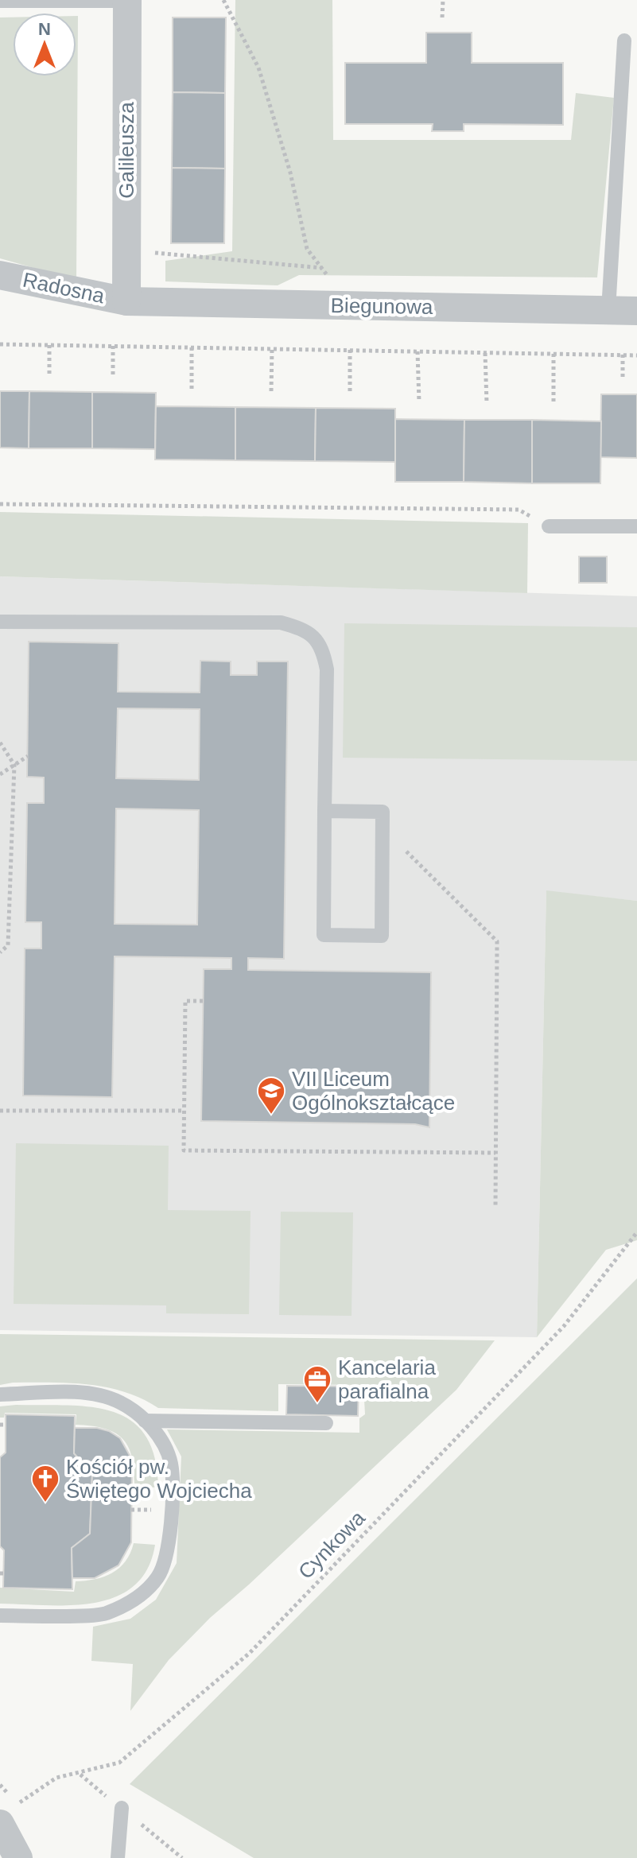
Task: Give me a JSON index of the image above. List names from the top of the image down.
{
  "streets": {
    "street": ["Galileusza", "Radosna", "Biegunowa"],
    "path": ["Cynkowa"]
  },
  "crossings": [
    ["Galileusza", "Radosna"],
    ["Galileusza", "Biegunowa"],
    ["Radosna", "Biegunowa"]
  ],
  "places": {
    "school or university": ["VII Liceum Ogólnokształcące"],
    "office": ["Kancelaria parafialna"],
    "church": ["Kościół pw. Świętego Wojciecha"]
  },
  "north": "top"
}
